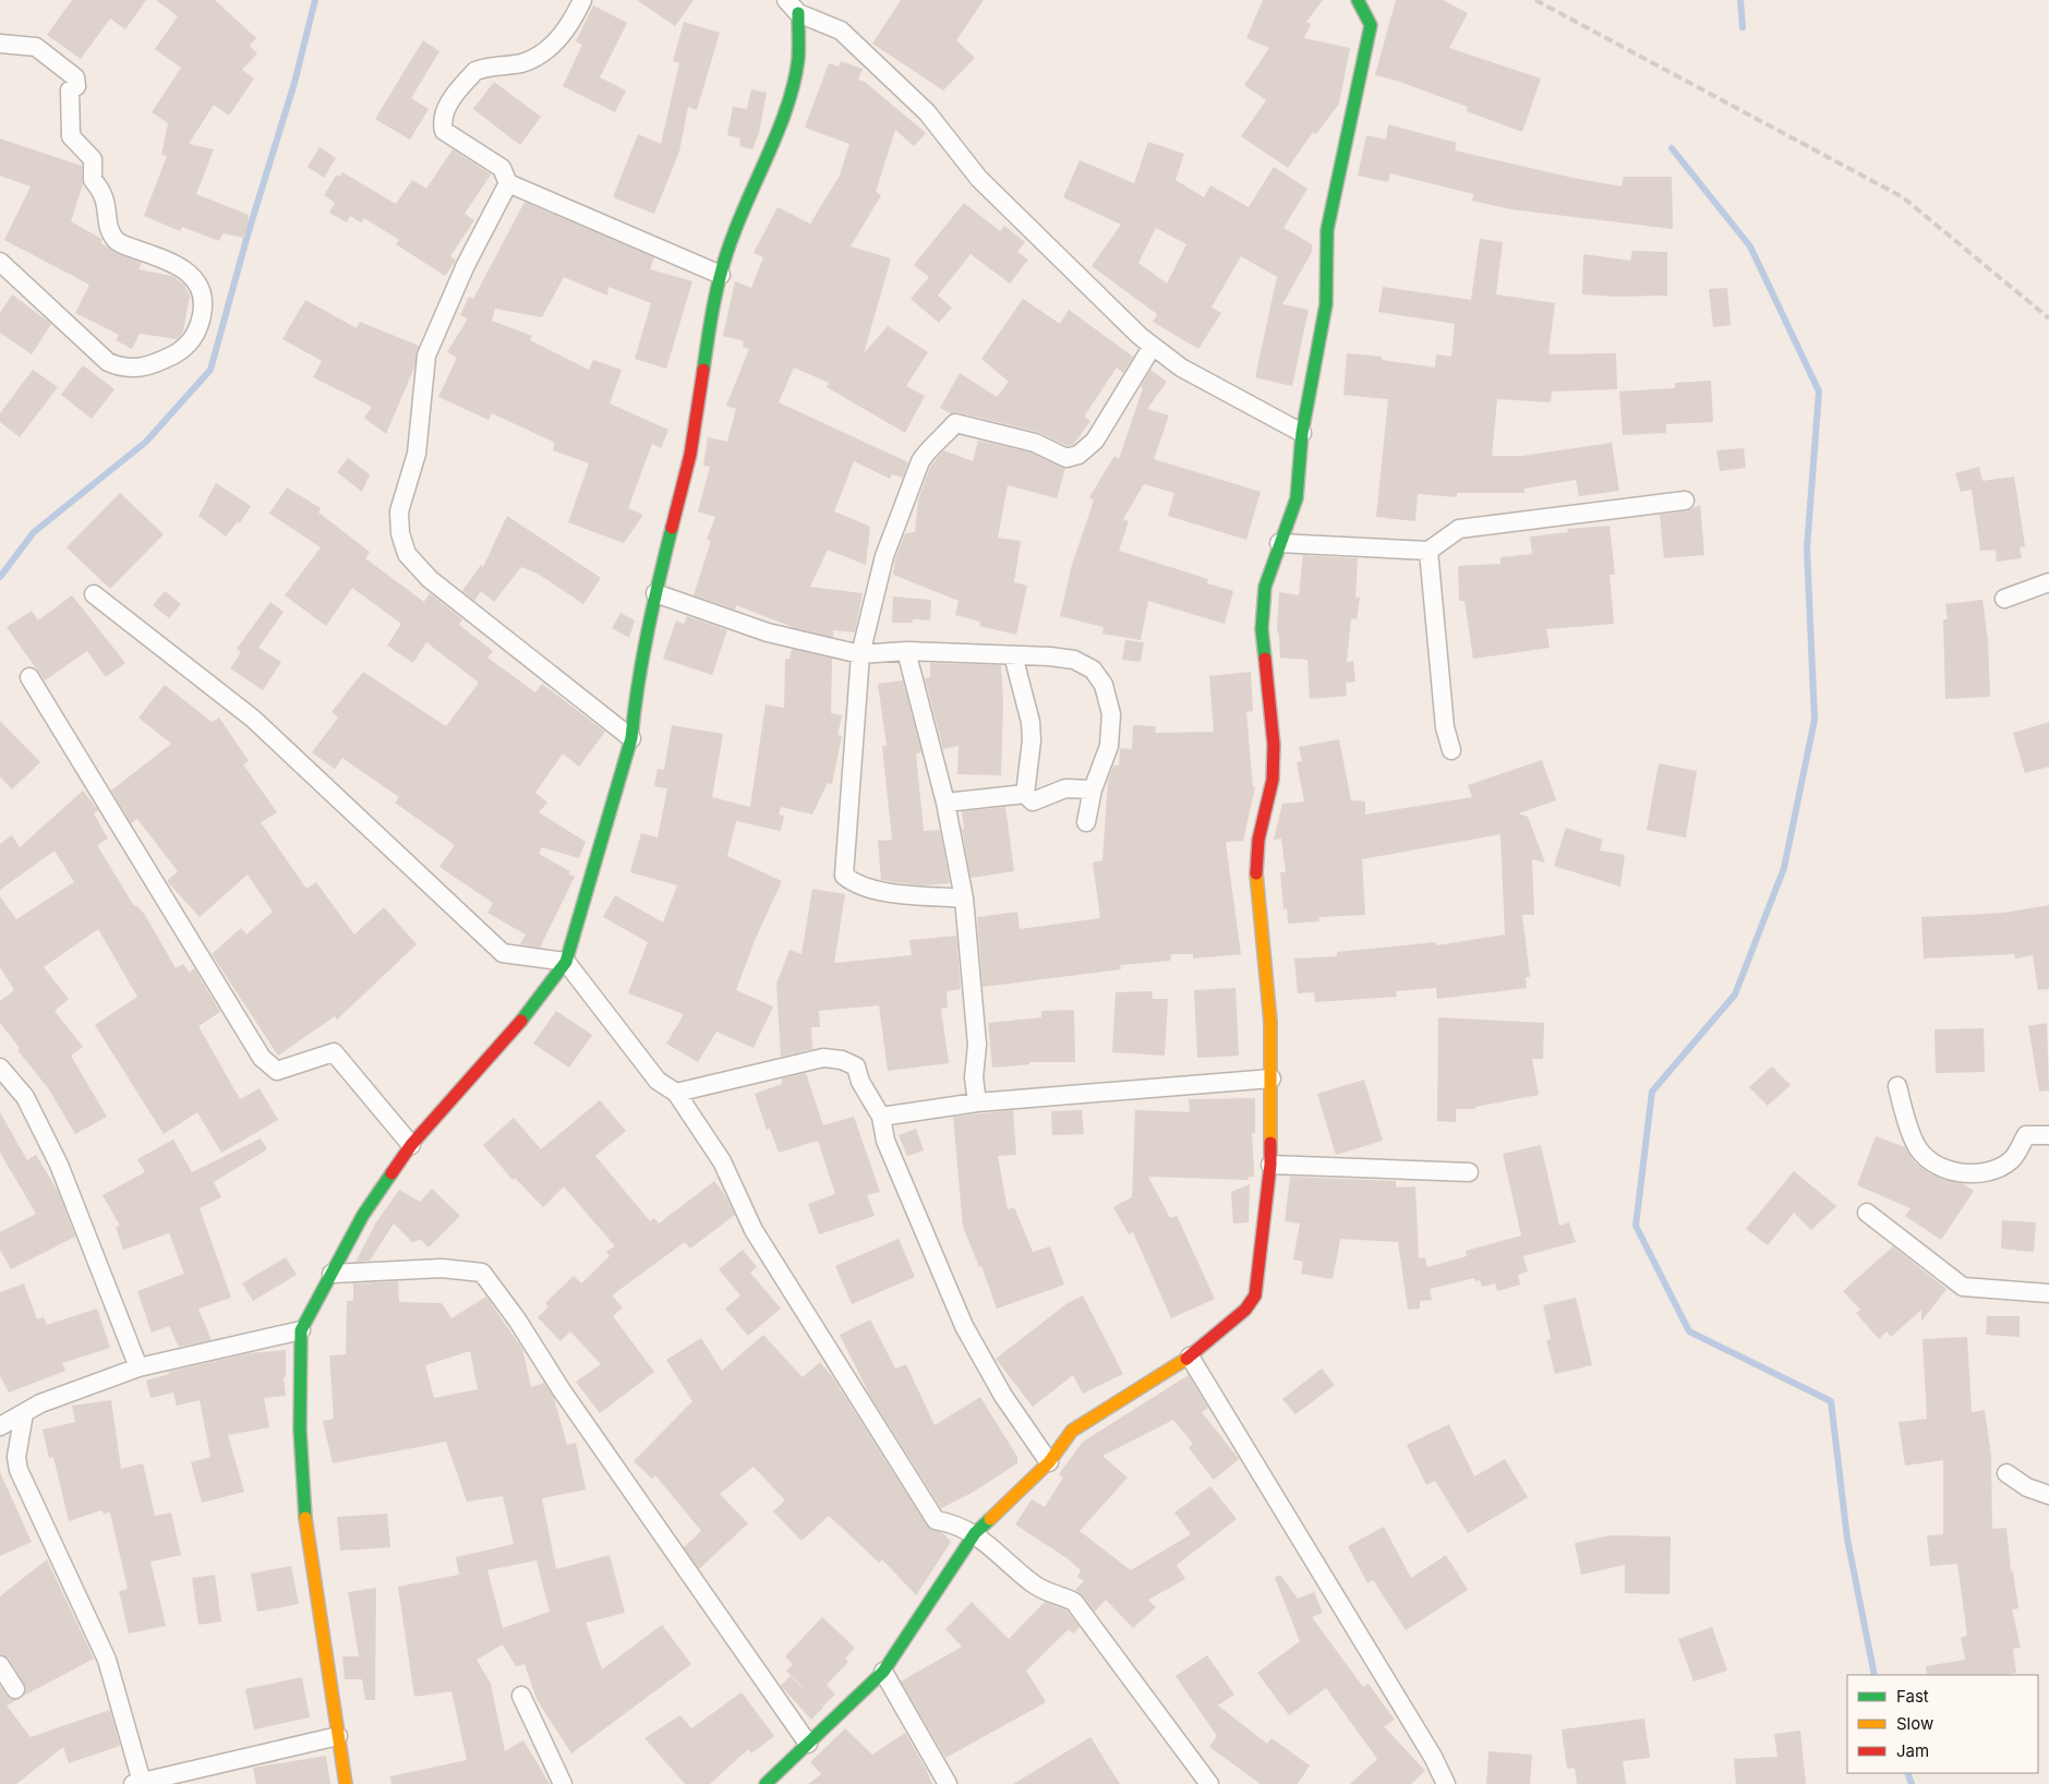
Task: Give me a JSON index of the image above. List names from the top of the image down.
{
  "legend": ["Fast", "Slow", "Jam"]
}
